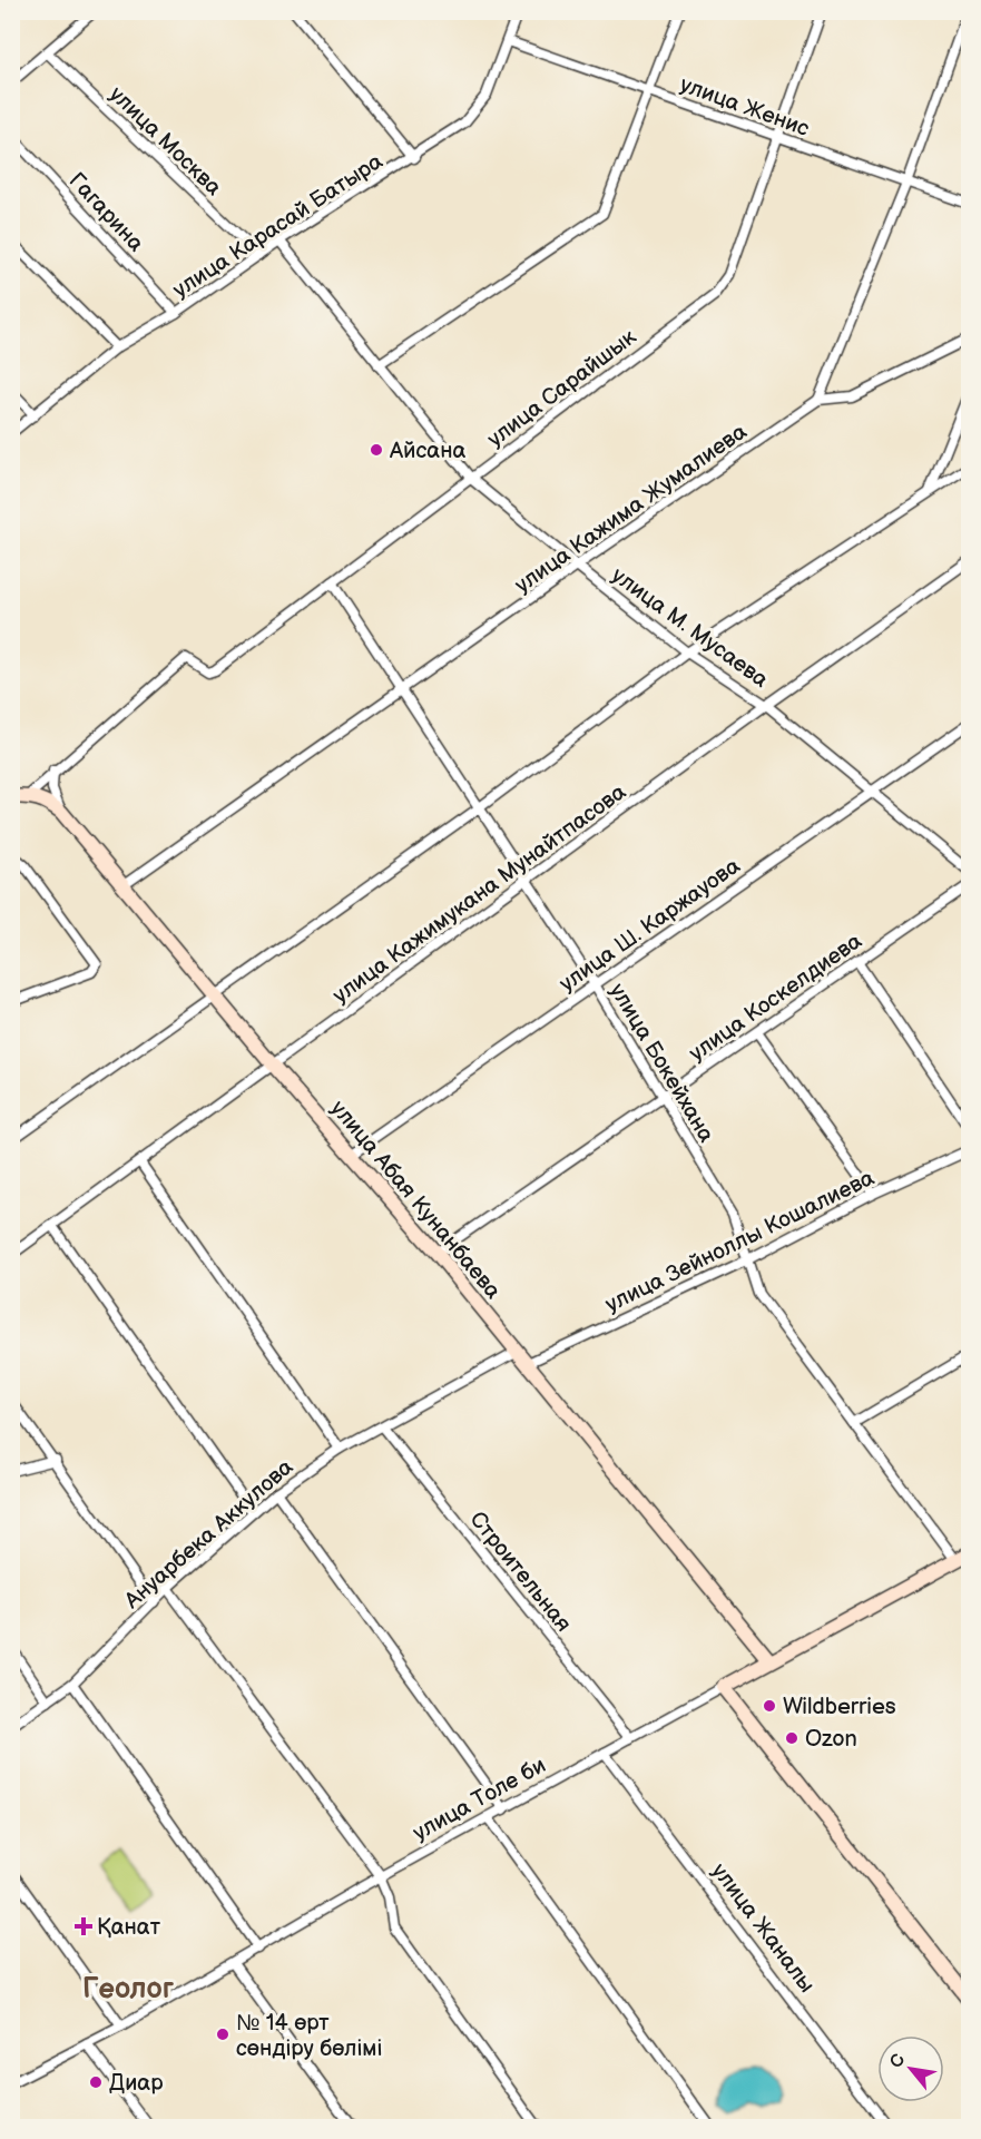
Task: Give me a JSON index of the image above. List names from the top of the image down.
{
  "streets": {
    "street": [
      "улица Женис",
      "улица Москва",
      "Гагарина",
      "улица Карасай Батыра",
      "улица Сарайшык",
      "улица Кажима Жумалиева",
      "улица М. Мусаева",
      "улица Кажимукана Мунайтпасова",
      "улица Ш. Каржауова",
      "улица Коскелдиева",
      "улица Бокейхана",
      "улица Абая Кунанбаева",
      "улица Зейноллы Кошалиева",
      "Ануарбека Аккулова",
      "Строительная",
      "улица Толе би",
      "улица Жаналы"
    ]
  },
  "crossings": [
    ["улица Женис", "улица Карасай Батыра"],
    ["улица Женис", "улица Сарайшык"],
    ["улица Москва", "улица Карасай Батыра"],
    ["Гагарина", "улица Карасай Батыра"],
    ["улица Карасай Батыра", "улица М. Мусаева"],
    ["улица Сарайшык", "улица М. Мусаева"],
    ["улица Сарайшык", "улица Бокейхана"],
    ["улица Кажима Жумалиева", "улица М. Мусаева"],
    ["улица Кажима Жумалиева", "улица Бокейхана"],
    ["улица Кажима Жумалиева", "улица Абая Кунанбаева"],
    ["улица М. Мусаева", "улица Кажимукана Мунайтпасова"],
    ["улица М. Мусаева", "улица Ш. Каржауова"],
    ["улица Кажимукана Мунайтпасова", "улица Бокейхана"],
    ["улица Кажимукана Мунайтпасова", "улица Абая Кунанбаева"],
    ["улица Ш. Каржауова", "улица Бокейхана"],
    ["улица Ш. Каржауова", "улица Абая Кунанбаева"],
    ["улица Коскелдиева", "улица Бокейхана"],
    ["улица Коскелдиева", "улица Абая Кунанбаева"],
    ["улица Бокейхана", "улица Зейноллы Кошалиева"],
    ["улица Бокейхана", "улица Толе би"],
    ["улица Абая Кунанбаева", "улица Зейноллы Кошалиева"],
    ["улица Абая Кунанбаева", "Ануарбека Аккулова"],
    ["улица Абая Кунанбаева", "улица Толе би"],
    ["Ануарбека Аккулова", "Строительная"],
    ["Строительная", "улица Толе би"],
    ["улица Толе би", "улица Жаналы"]
  ],
  "districts": ["Геолог"],
  "places": {
    "other": [
      "Айсана",
      "Wildberries",
      "Ozon",
      "№ 14 өрт сөндіру бөлімі",
      "Диар"
    ],
    "health": ["Қанат"]
  },
  "north": "top left"
}
